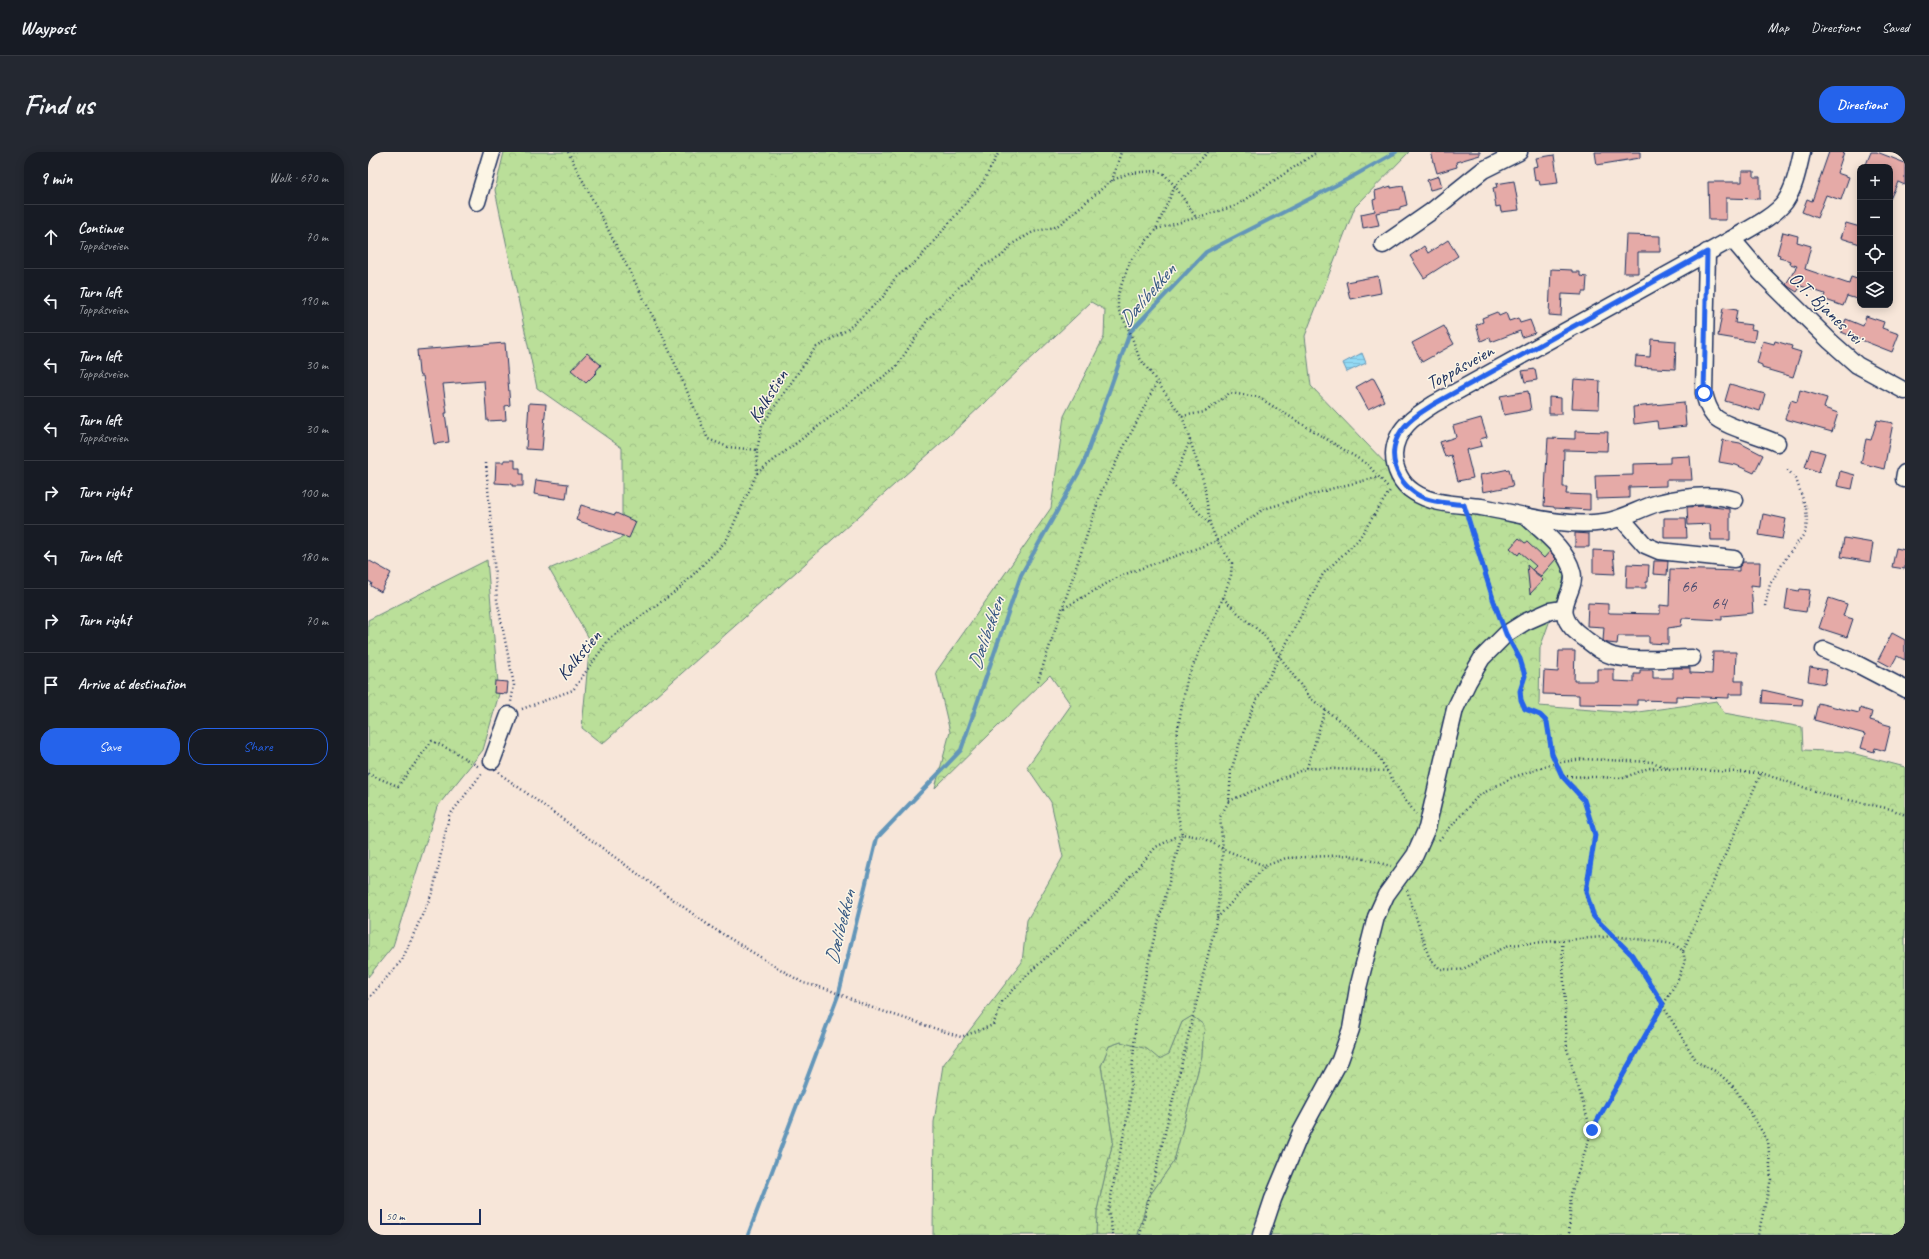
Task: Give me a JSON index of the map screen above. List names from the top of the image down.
{
  "streets": {
    "street": ["O.T. Bjanes vei", "Toppåsveien"],
    "path": ["Kalkstien"]
  },
  "crossings": [
    ["O.T. Bjanes vei", "Toppåsveien"]
  ],
  "water": ["Dælibekken"],
  "house_numbers": ["66", "64"],
  "scale_bar": "50 m",
  "page": {
    "header": "Waypost",
    "nav": ["Map", "Directions", "Saved"],
    "buttons": [
      "Directions",
      ["Save", "Share"]
    ],
    "title": "Find us",
    "heading": ["9 min", "Walk · 670 m"],
    "map_buttons": ["+", "−"],
    "list": [
      ["Continue", "Toppåsveien", "70 m"],
      ["Turn left", "Toppåsveien", "190 m"],
      ["Turn left", "Toppåsveien", "30 m"],
      ["Turn left", "Toppåsveien", "30 m"],
      ["Turn right", "100 m"],
      ["Turn left", "180 m"],
      ["Turn right", "70 m"],
      "Arrive at destination"
    ],
    "scale": "50 m"
  }
}
